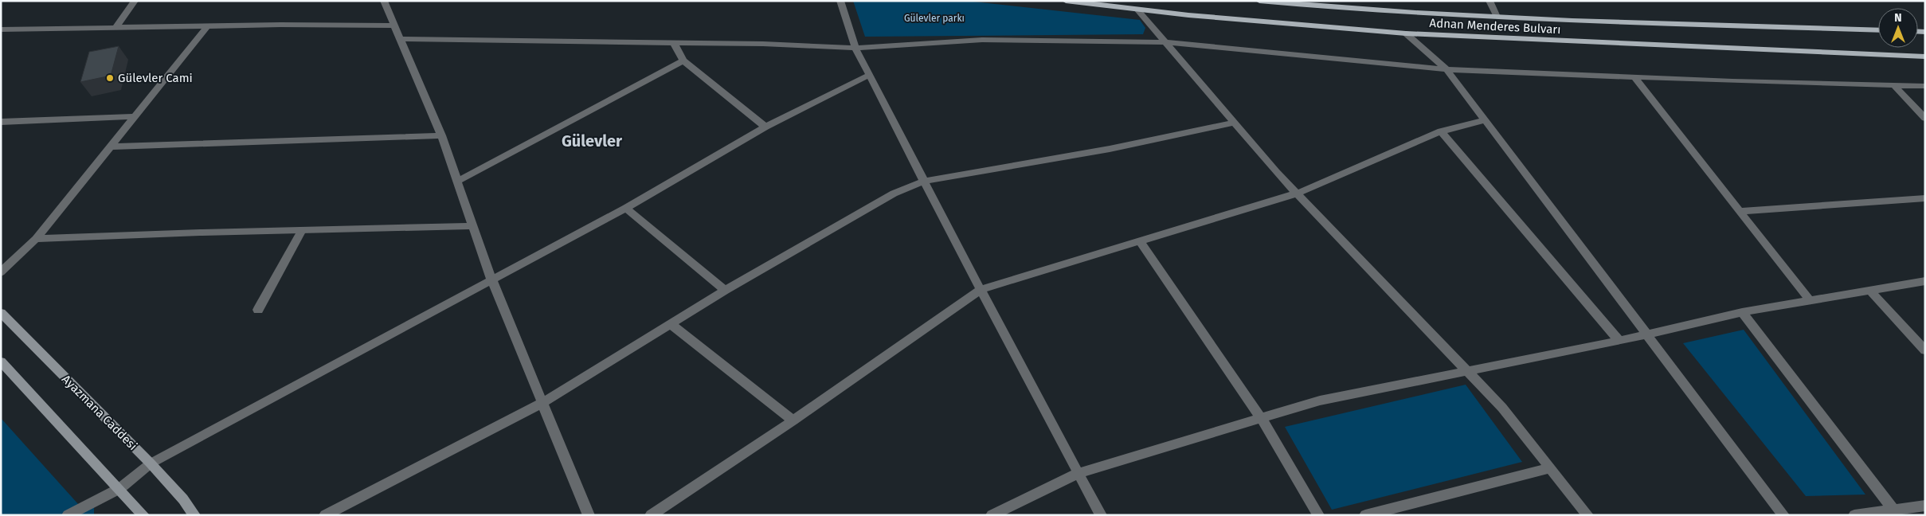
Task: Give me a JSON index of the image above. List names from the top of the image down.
{
  "streets": {
    "main road": ["Adnan Menderes Bulvarı", "Ayazmana Caddesi"]
  },
  "districts": ["Gülevler"],
  "parks": ["Gülevler parkı"],
  "places": ["Gülevler Cami"],
  "north": "top"
}
